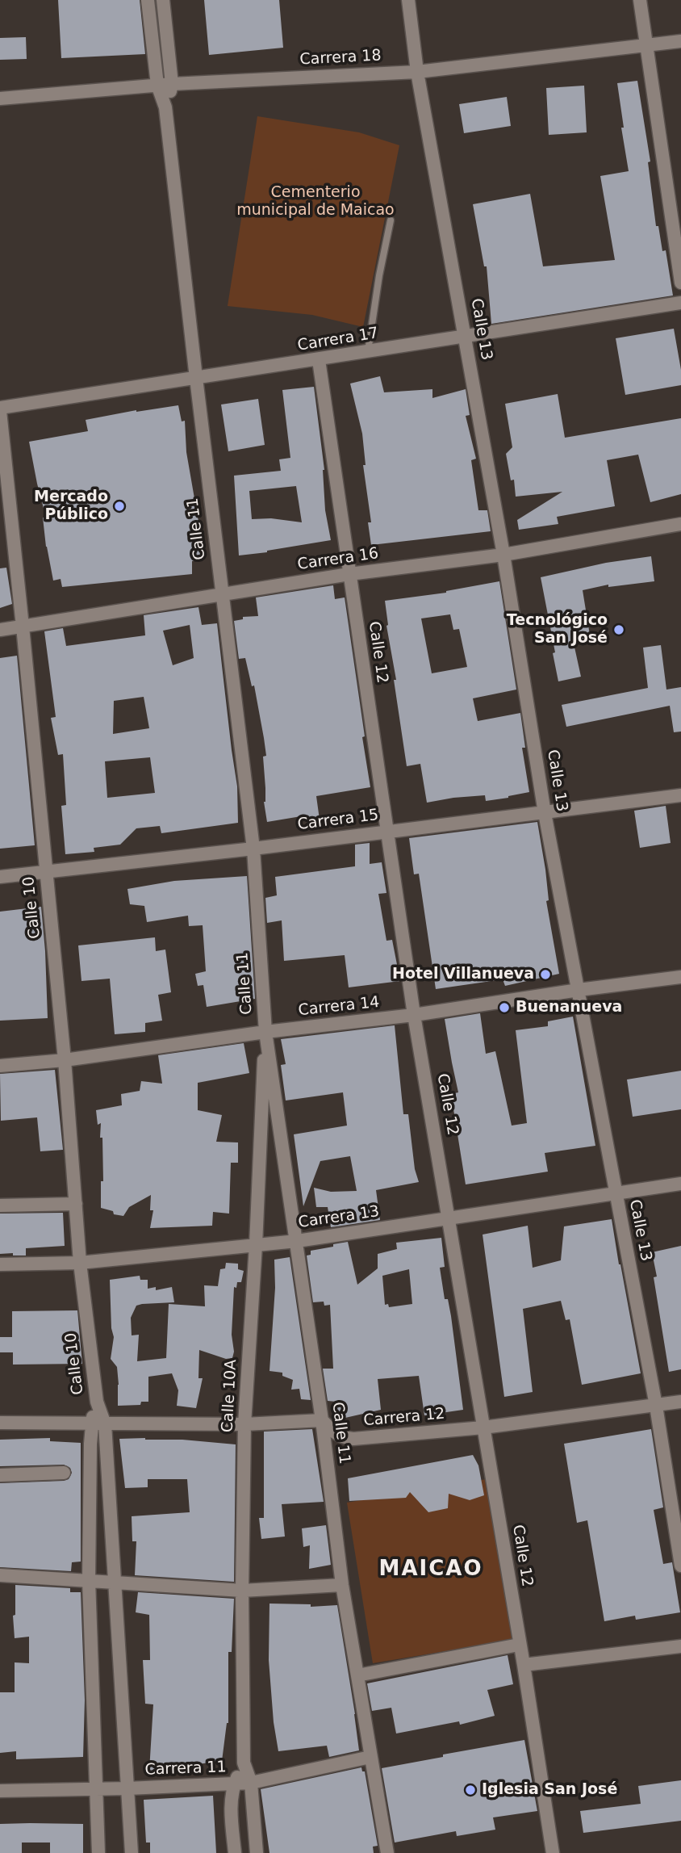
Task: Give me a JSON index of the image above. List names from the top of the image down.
{
  "streets": {
    "street": [
      "Carrera 18",
      "Calle 13",
      "Carrera 17",
      "Calle 11",
      "Carrera 16",
      "Calle 12",
      "Carrera 15",
      "Calle 10",
      "Carrera 14",
      "Carrera 13",
      "Calle 10A",
      "Carrera 12",
      "Carrera 11"
    ]
  },
  "crossings": [
    ["Carrera 18", "Calle 13"],
    ["Carrera 18", "Calle 11"],
    ["Calle 13", "Carrera 17"],
    ["Calle 13", "Carrera 16"],
    ["Calle 13", "Carrera 15"],
    ["Calle 13", "Carrera 14"],
    ["Calle 13", "Carrera 13"],
    ["Calle 13", "Carrera 12"],
    ["Carrera 17", "Calle 11"],
    ["Carrera 17", "Calle 12"],
    ["Carrera 17", "Calle 10"],
    ["Calle 11", "Carrera 16"],
    ["Calle 11", "Carrera 15"],
    ["Calle 11", "Carrera 14"],
    ["Calle 11", "Carrera 13"],
    ["Calle 11", "Calle 10A"],
    ["Calle 11", "Carrera 12"],
    ["Calle 11", "Carrera 11"],
    ["Carrera 16", "Calle 12"],
    ["Carrera 16", "Calle 10"],
    ["Calle 12", "Carrera 15"],
    ["Calle 12", "Carrera 14"],
    ["Calle 12", "Carrera 13"],
    ["Calle 12", "Carrera 12"],
    ["Carrera 15", "Calle 10"],
    ["Calle 10", "Carrera 14"],
    ["Calle 10", "Carrera 13"],
    ["Calle 10", "Carrera 11"],
    ["Carrera 14", "Calle 10A"],
    ["Carrera 13", "Calle 10A"],
    ["Calle 10A", "Carrera 11"]
  ],
  "districts": ["MAICAO"],
  "parks": ["Cementerio municipal de Maicao"],
  "places": [
    "Mercado Público",
    "Tecnológico San José",
    "Hotel Villanueva",
    "Buenanueva",
    "Iglesia San José"
  ]
}
